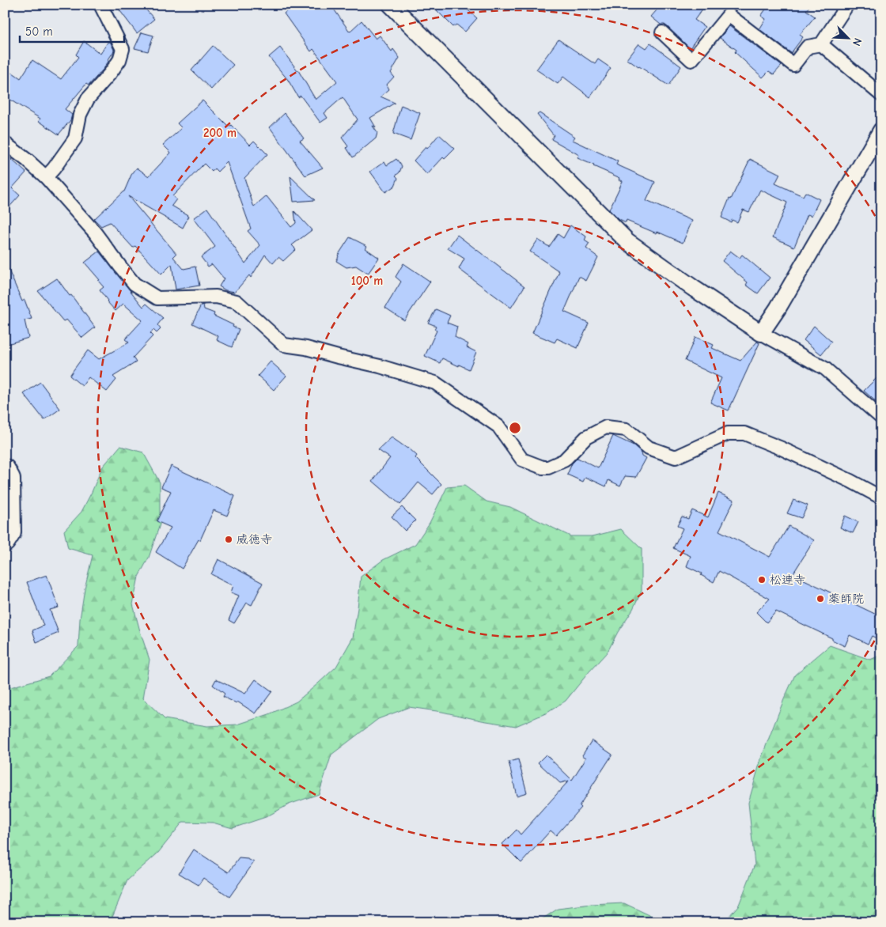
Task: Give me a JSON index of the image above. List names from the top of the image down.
{
  "places": ["威徳寺", "松連寺", "薬師院"],
  "scale_bar": "50 m",
  "north": "bottom right",
  "rings": ["200 m", "100 m"]
}
